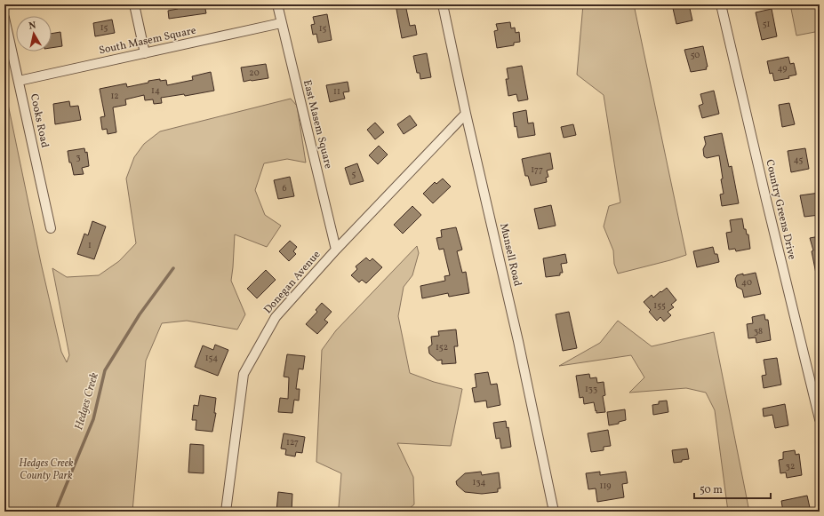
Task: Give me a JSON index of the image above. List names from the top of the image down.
{
  "streets": {
    "street": [
      "South Masem Square",
      "Cooks Road",
      "East Masem Square",
      "Country Greens Drive",
      "Munsell Road",
      "Donegan Avenue"
    ]
  },
  "crossings": [
    ["South Masem Square", "Cooks Road"],
    ["South Masem Square", "East Masem Square"],
    ["East Masem Square", "Donegan Avenue"],
    ["Munsell Road", "Donegan Avenue"]
  ],
  "water": ["Hedges Creek"],
  "parks": ["Hedges Creek County Park"],
  "house_numbers": [
    "51",
    "15",
    "15",
    "50",
    "49",
    "20",
    "14",
    "11",
    "12",
    "3",
    "45",
    "177",
    "5",
    "6",
    "1",
    "40",
    "155",
    "38",
    "152",
    "154",
    "133",
    "127",
    "32",
    "134",
    "119"
  ],
  "scale_bar": "50 m",
  "north": "top"
}
